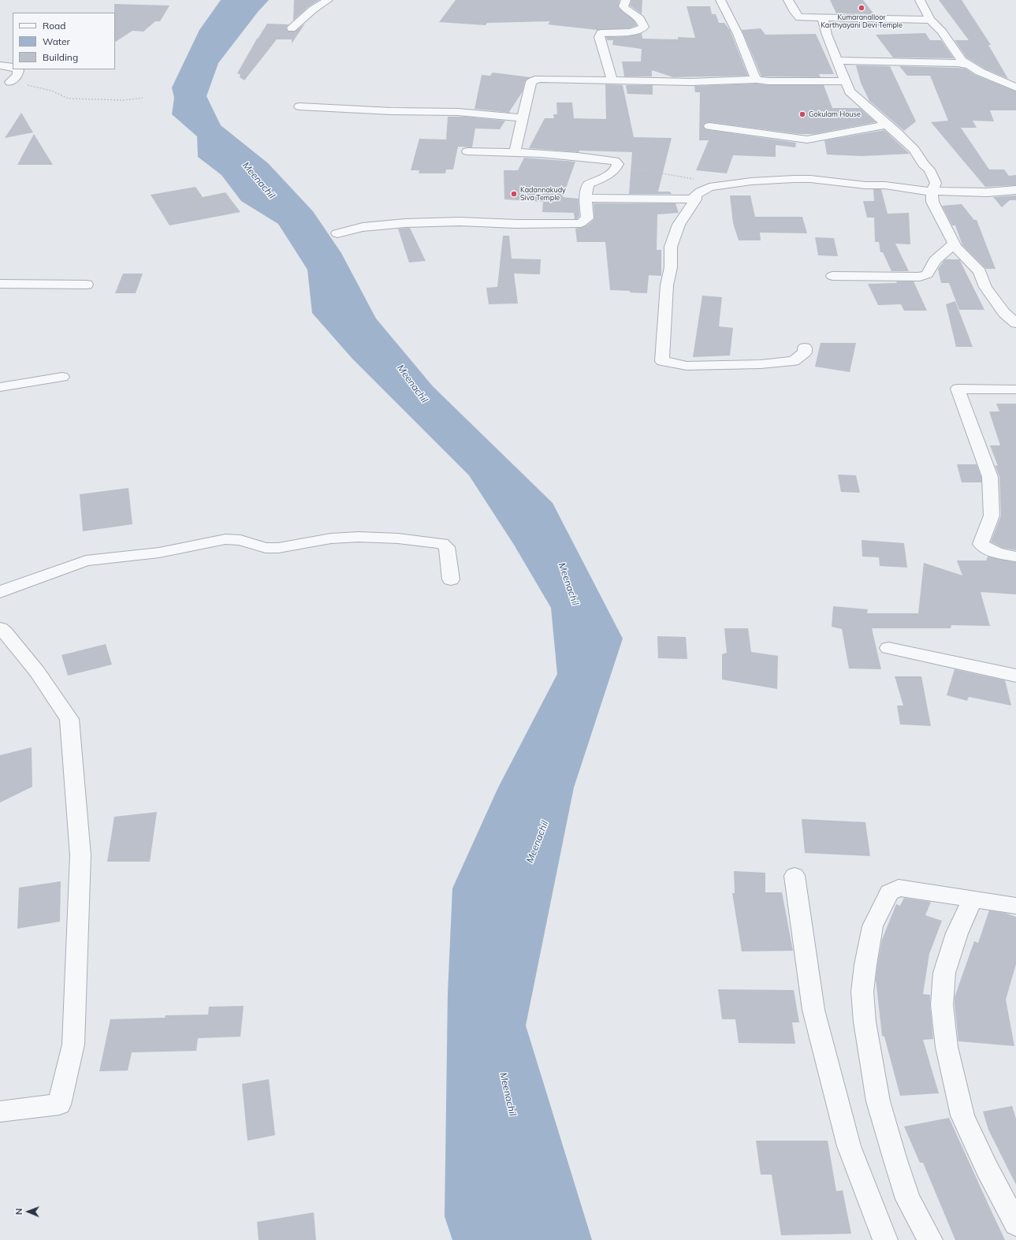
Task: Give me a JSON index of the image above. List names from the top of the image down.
{
  "water": ["Meenachil"],
  "places": ["Kumaranalloor Karthyayani Devi Temple", "Gokulam House", "Kadannakudy Siva Temple"],
  "legend": ["Road", "Water", "Building"],
  "north": "left"
}
